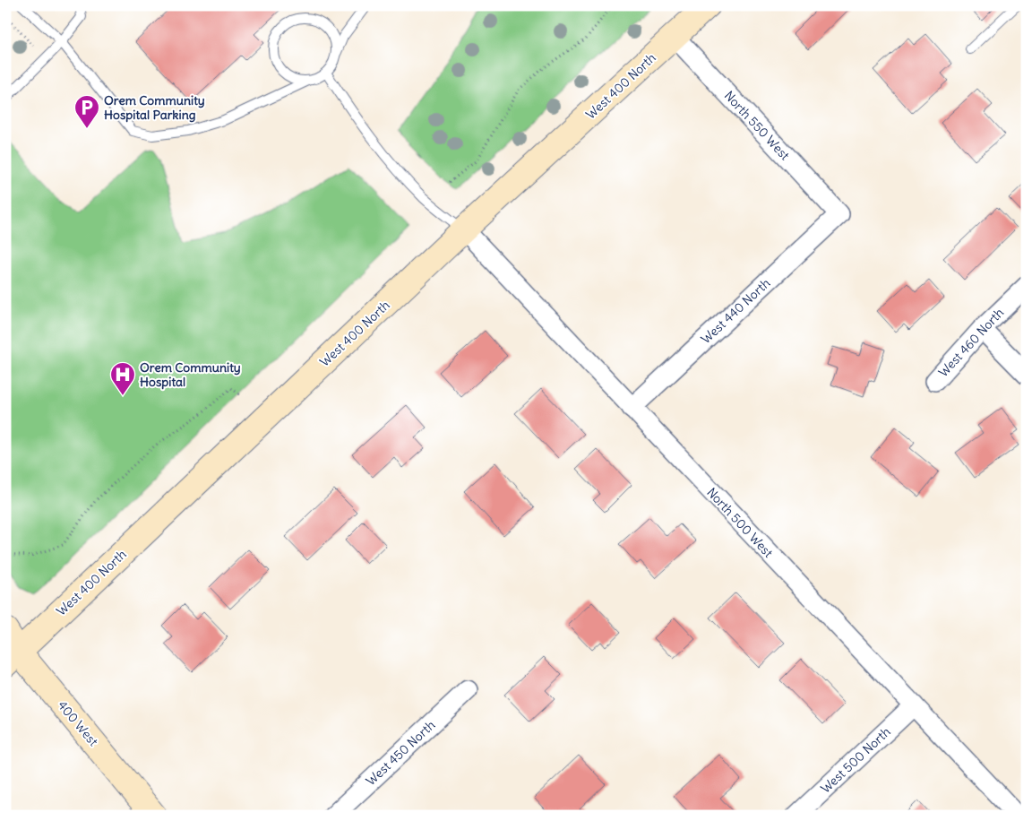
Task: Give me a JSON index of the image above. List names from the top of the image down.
{
  "streets": {
    "main road": ["West 400 North", "400 West"],
    "street": [
      "North 550 West",
      "West 440 North",
      "West 460 North",
      "North 500 West",
      "West 450 North",
      "West 500 North"
    ]
  },
  "crossings": [
    ["West 400 North", "North 550 West"],
    ["West 400 North", "North 500 West"],
    ["West 400 North", "400 West"],
    ["North 550 West", "West 440 North"],
    ["West 440 North", "North 500 West"],
    ["North 500 West", "West 500 North"]
  ],
  "places": {
    "parking": ["Orem Community Hospital Parking"],
    "hospital": ["Orem Community Hospital"]
  }
}
